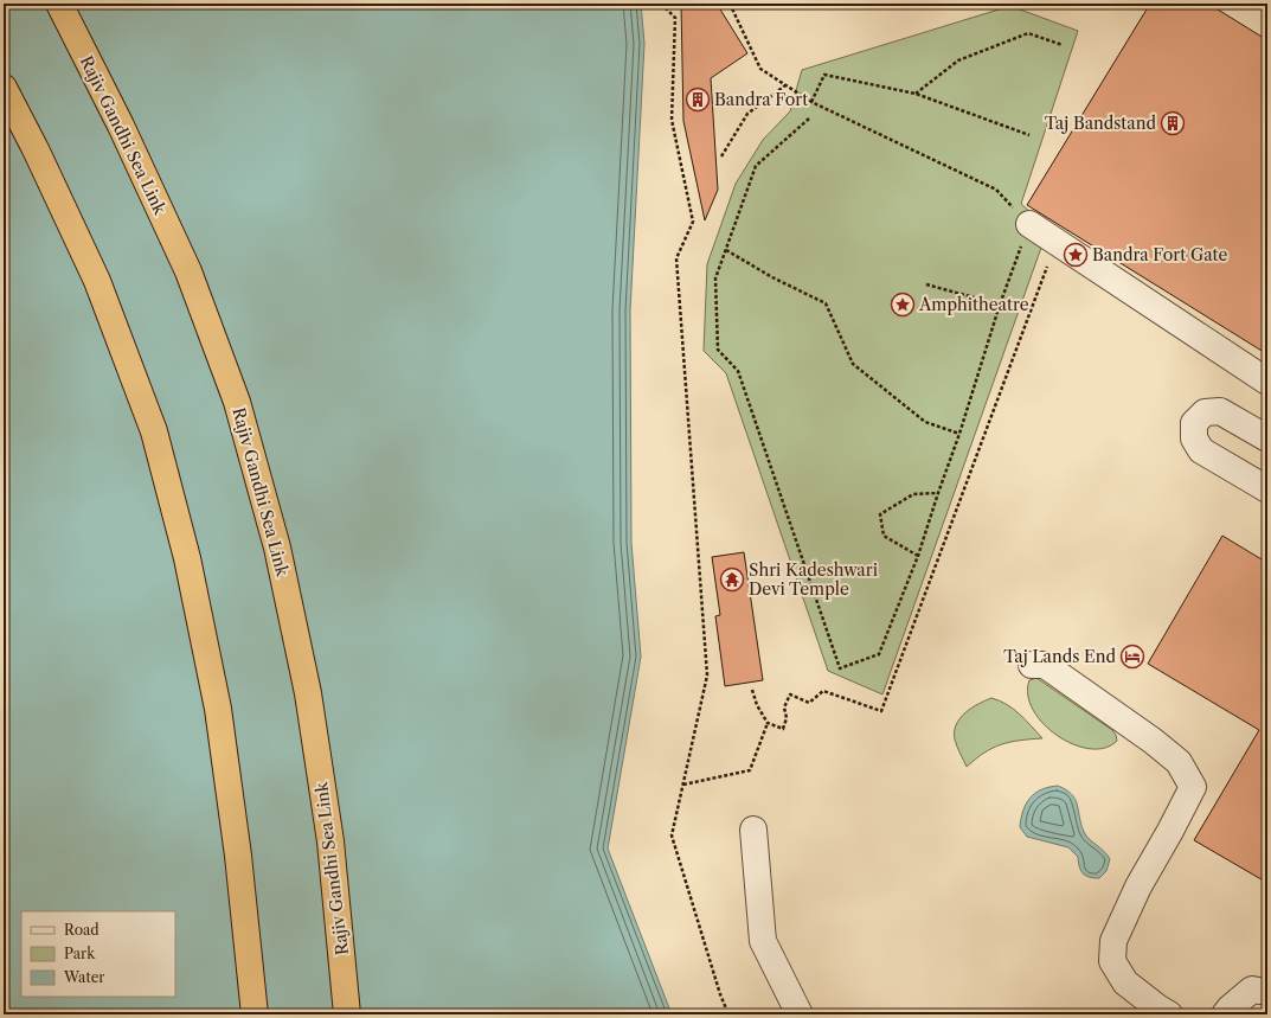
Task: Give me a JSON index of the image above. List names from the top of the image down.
{
  "streets": {
    "highway": ["Rajiv Gandhi Sea Link"]
  },
  "places": {
    "building": ["Bandra Fort", "Taj Bandstand"],
    "place": ["Bandra Fort Gate", "Amphitheatre"],
    "temple": ["Shri Kadeshwari Devi Temple"],
    "hotel": ["Taj Lands End"]
  },
  "legend": ["Road", "Park", "Water"]
}
